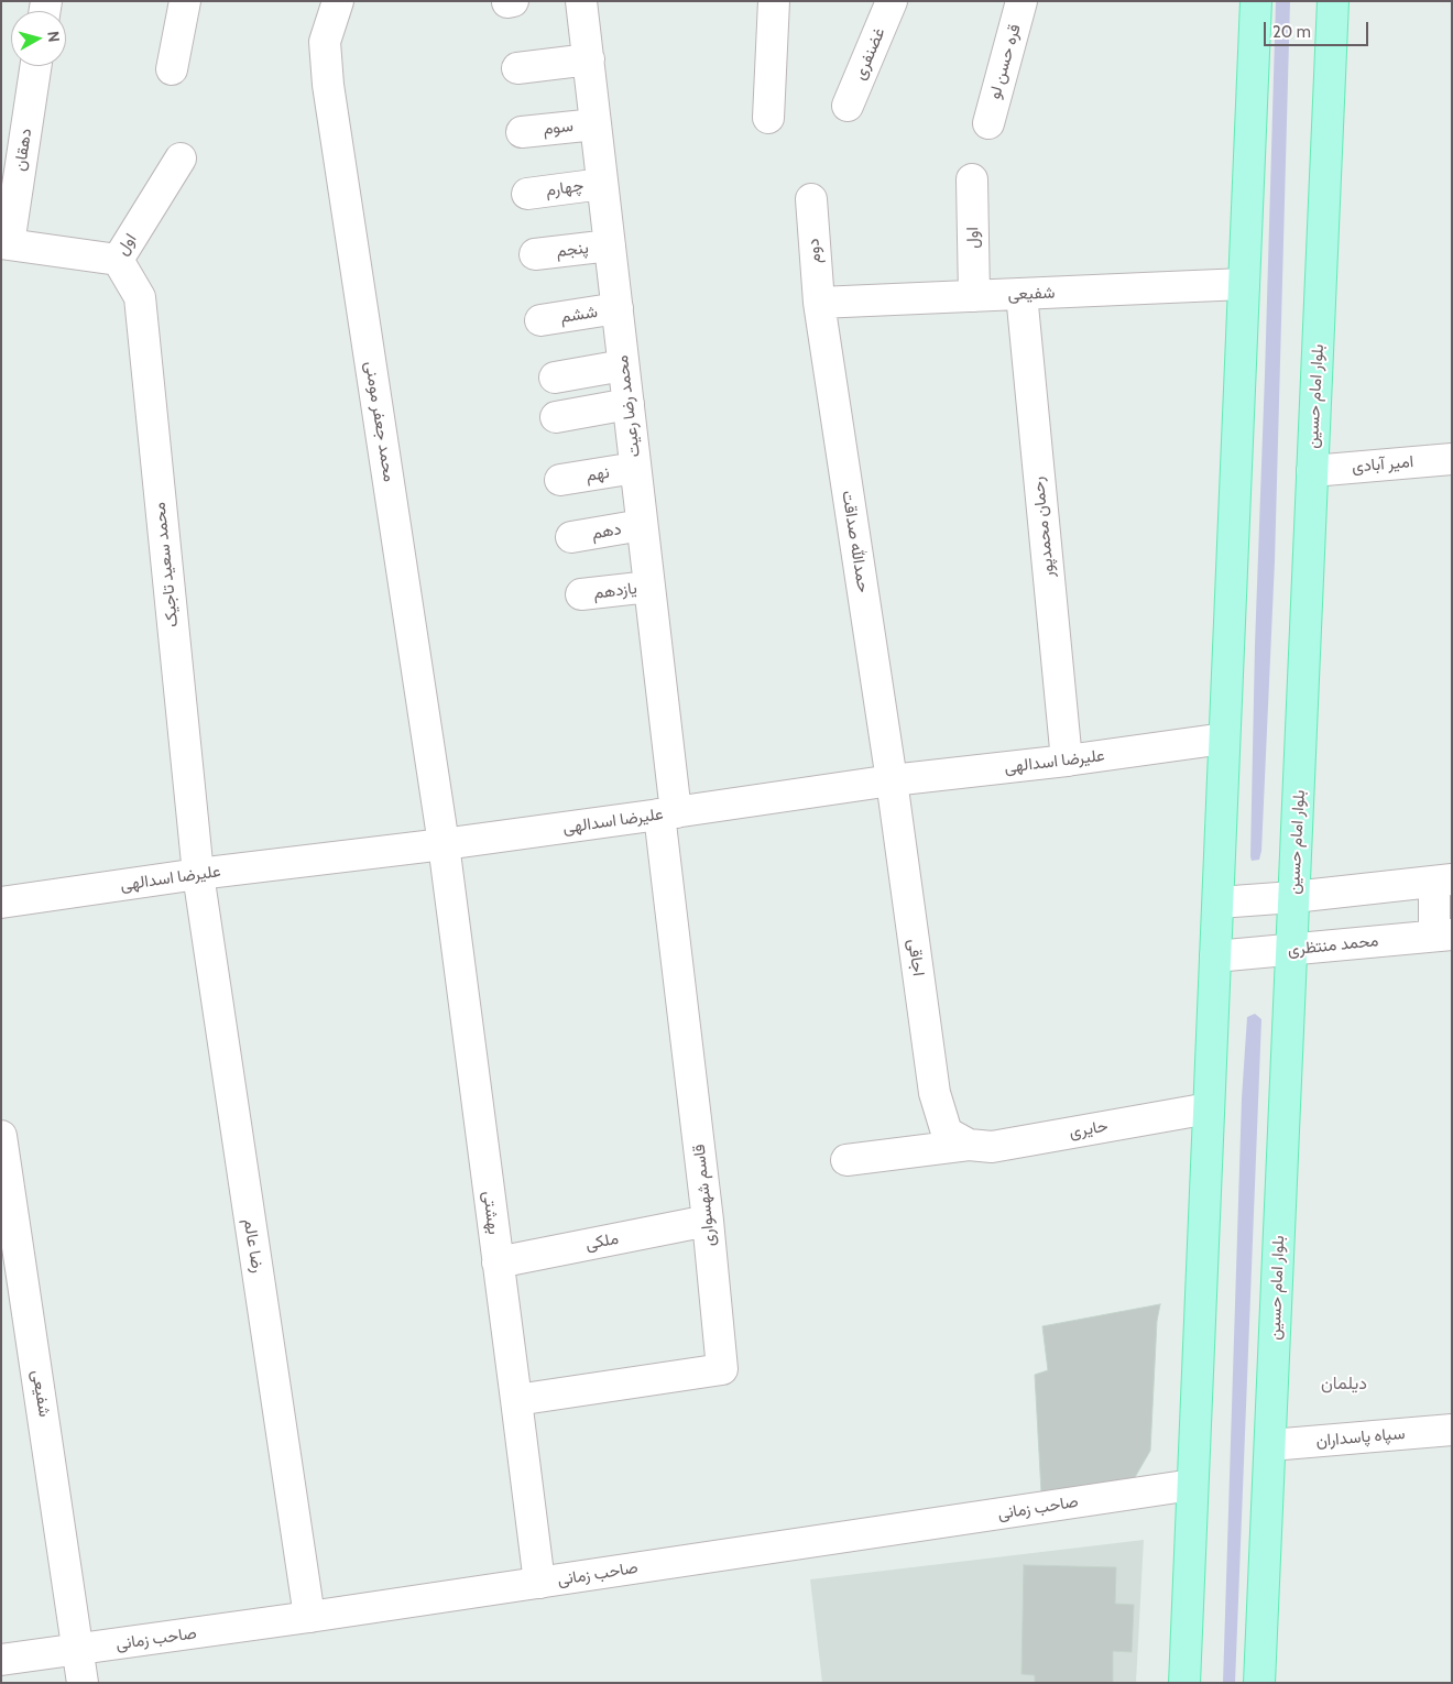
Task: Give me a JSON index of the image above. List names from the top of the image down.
{
  "streets": {
    "main road": ["بلوار امام حسین"],
    "street": [
      "غضنفری",
      "قره حسن لو",
      "سوم",
      "دهقان",
      "چهارم",
      "اول",
      "پنجم",
      "دوم",
      "شفیعی",
      "ششم",
      "محمد رضا رعیت",
      "محمد جعفر مومنی",
      "امیر آبادی",
      "نهم",
      "رحمان محمدپور",
      "دهم",
      "حمدالله صداقت",
      "محمد سعید تاجیک",
      "یازدهم",
      "علیرضا اسدالهی",
      "محمد منتظری",
      "اجاقی",
      "حایری",
      "قاسم شهسواری",
      "بهشتی",
      "ملکی",
      "رضا عالم",
      "سپاه پاسداران",
      "صاحب زمانی"
    ]
  },
  "crossings": [
    ["سوم", "محمد رضا رعیت"],
    ["دهقان", "اول"],
    ["چهارم", "محمد رضا رعیت"],
    ["اول", "شفیعی"],
    ["اول", "محمد سعید تاجیک"],
    ["پنجم", "محمد رضا رعیت"],
    ["دوم", "شفیعی"],
    ["دوم", "حمدالله صداقت"],
    ["شفیعی", "رحمان محمدپور"],
    ["شفیعی", "حمدالله صداقت"],
    ["شفیعی", "صاحب زمانی"],
    ["ششم", "محمد رضا رعیت"],
    ["بلوار امام حسین", "امیر آبادی"],
    ["بلوار امام حسین", "محمد منتظری"],
    ["بلوار امام حسین", "سپاه پاسداران"],
    ["محمد رضا رعیت", "نهم"],
    ["محمد رضا رعیت", "دهم"],
    ["محمد رضا رعیت", "یازدهم"],
    ["محمد رضا رعیت", "علیرضا اسدالهی"],
    ["محمد رضا رعیت", "قاسم شهسواری"],
    ["محمد جعفر مومنی", "علیرضا اسدالهی"],
    ["محمد جعفر مومنی", "بهشتی"],
    ["رحمان محمدپور", "علیرضا اسدالهی"],
    ["حمدالله صداقت", "علیرضا اسدالهی"],
    ["حمدالله صداقت", "اجاقی"],
    ["محمد سعید تاجیک", "علیرضا اسدالهی"],
    ["محمد سعید تاجیک", "رضا عالم"],
    ["علیرضا اسدالهی", "اجاقی"],
    ["علیرضا اسدالهی", "قاسم شهسواری"],
    ["علیرضا اسدالهی", "بهشتی"],
    ["علیرضا اسدالهی", "رضا عالم"],
    ["اجاقی", "حایری"],
    ["قاسم شهسواری", "بهشتی"],
    ["قاسم شهسواری", "ملکی"],
    ["بهشتی", "ملکی"],
    ["بهشتی", "صاحب زمانی"],
    ["رضا عالم", "صاحب زمانی"]
  ],
  "districts": ["دیلمان"],
  "scale_bar": "20 m",
  "north": "right"
}
